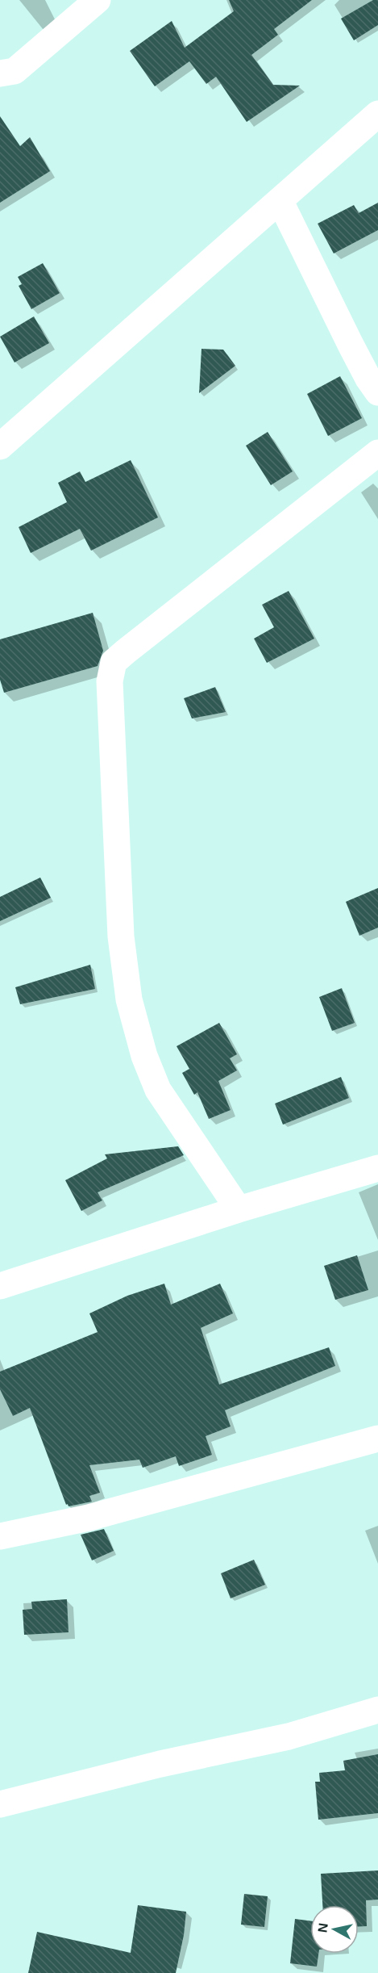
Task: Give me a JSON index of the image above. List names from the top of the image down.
{
  "north": "left"
}
